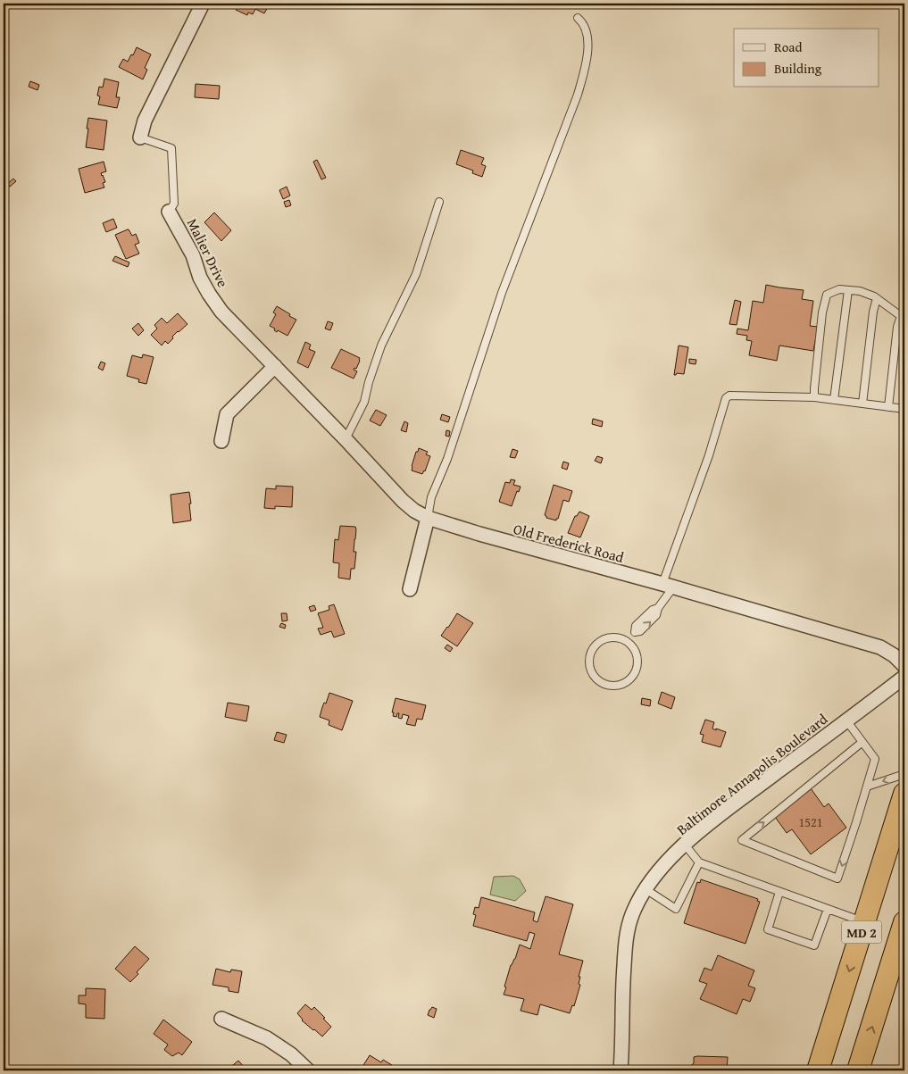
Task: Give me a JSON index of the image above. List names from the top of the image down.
{
  "streets": {
    "highway": ["MD 2"],
    "street": ["Malier Drive", "Old Frederick Road", "Baltimore Annapolis Boulevard"]
  },
  "crossings": [
    ["Malier Drive", "Old Frederick Road"]
  ],
  "house_numbers": ["1521"],
  "legend": ["Road", "Building"]
}
